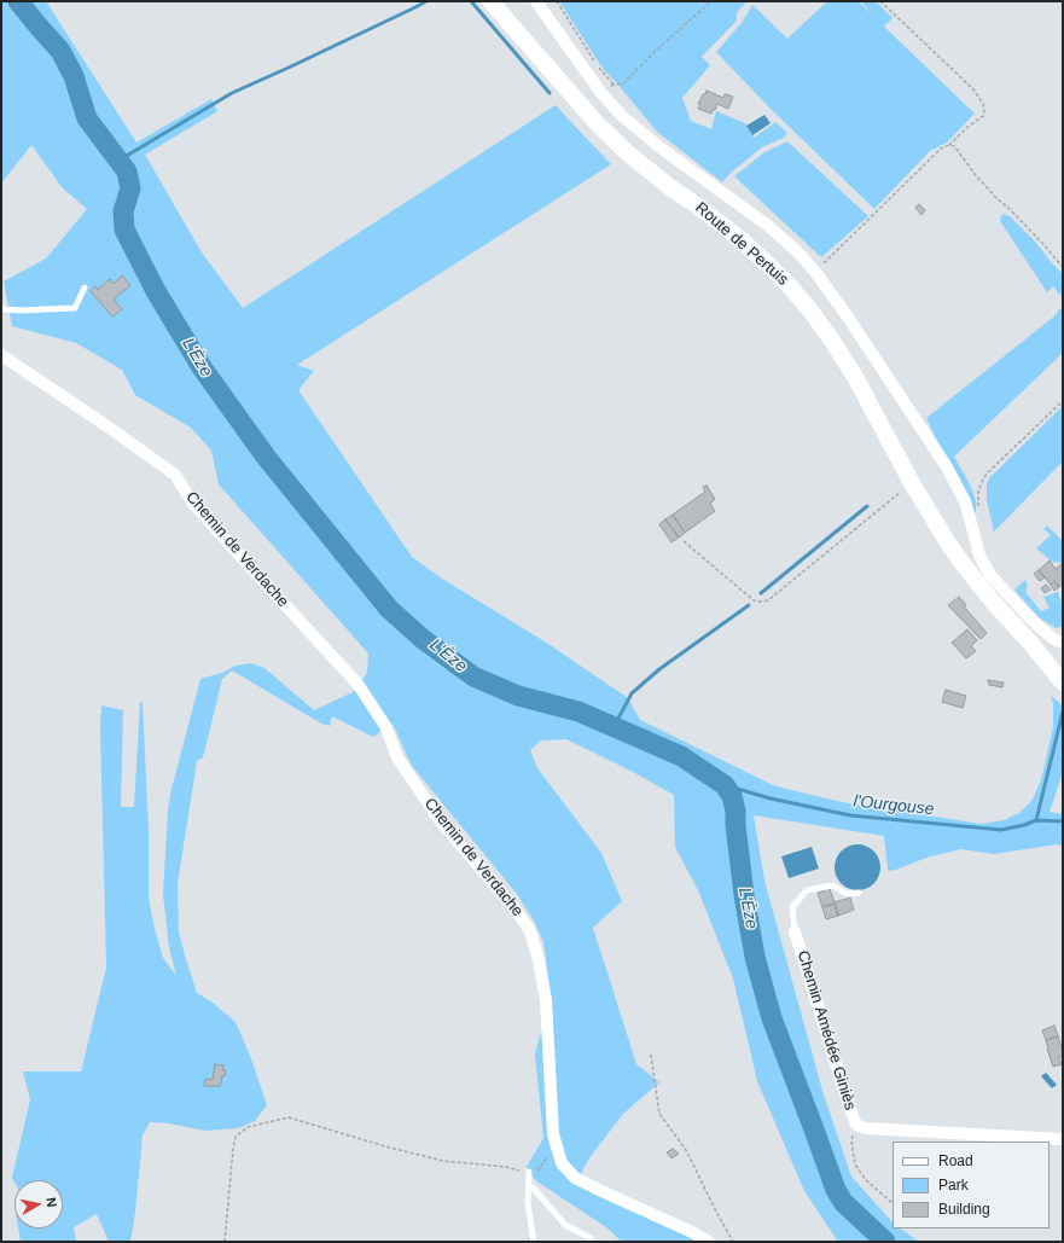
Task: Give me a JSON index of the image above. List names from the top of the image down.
{
  "streets": {
    "main road": ["Route de Pertuis"],
    "street": ["Chemin de Verdache", "Chemin Amédée Giniès"]
  },
  "water": ["L'Èze", "l'Ourgouse"],
  "legend": ["Road", "Park", "Building"],
  "north": "right"
}
